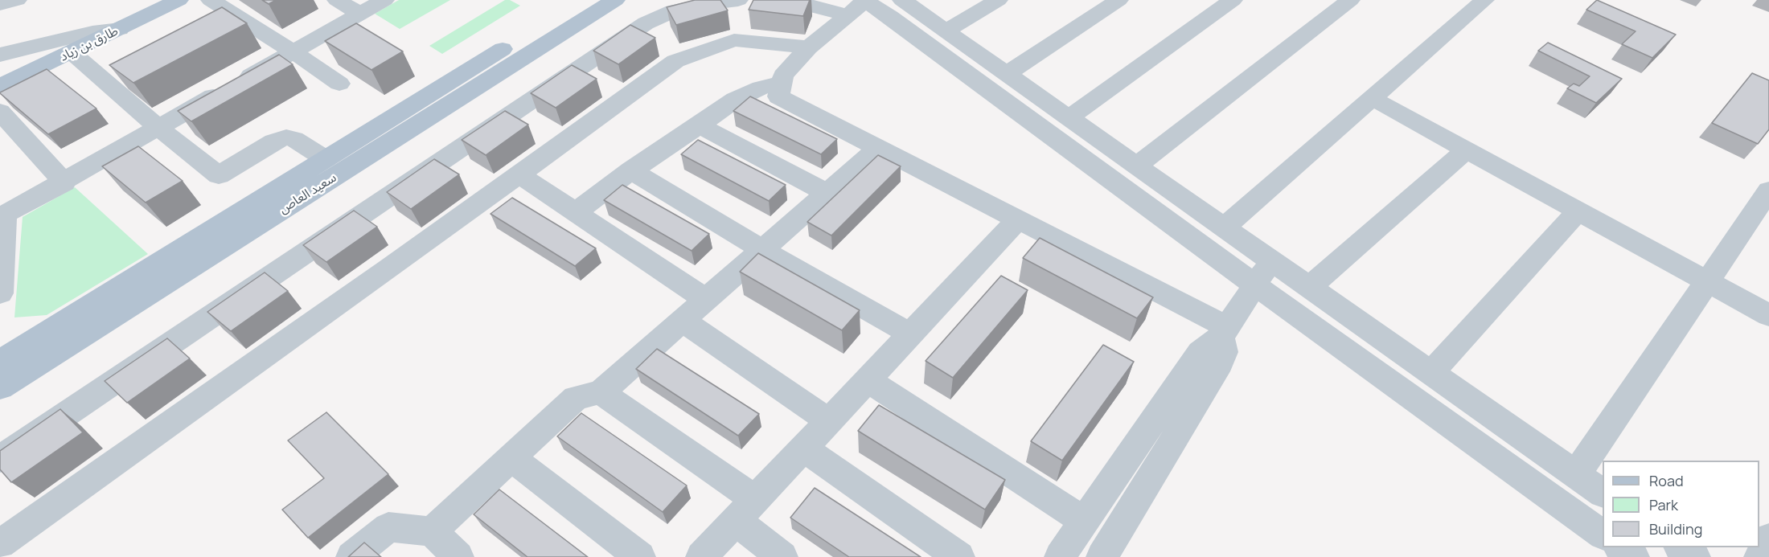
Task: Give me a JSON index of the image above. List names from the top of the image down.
{
  "streets": {
    "main road": ["طارق بن زياد", "سعيد العاص"]
  },
  "legend": ["Road", "Park", "Building"]
}
